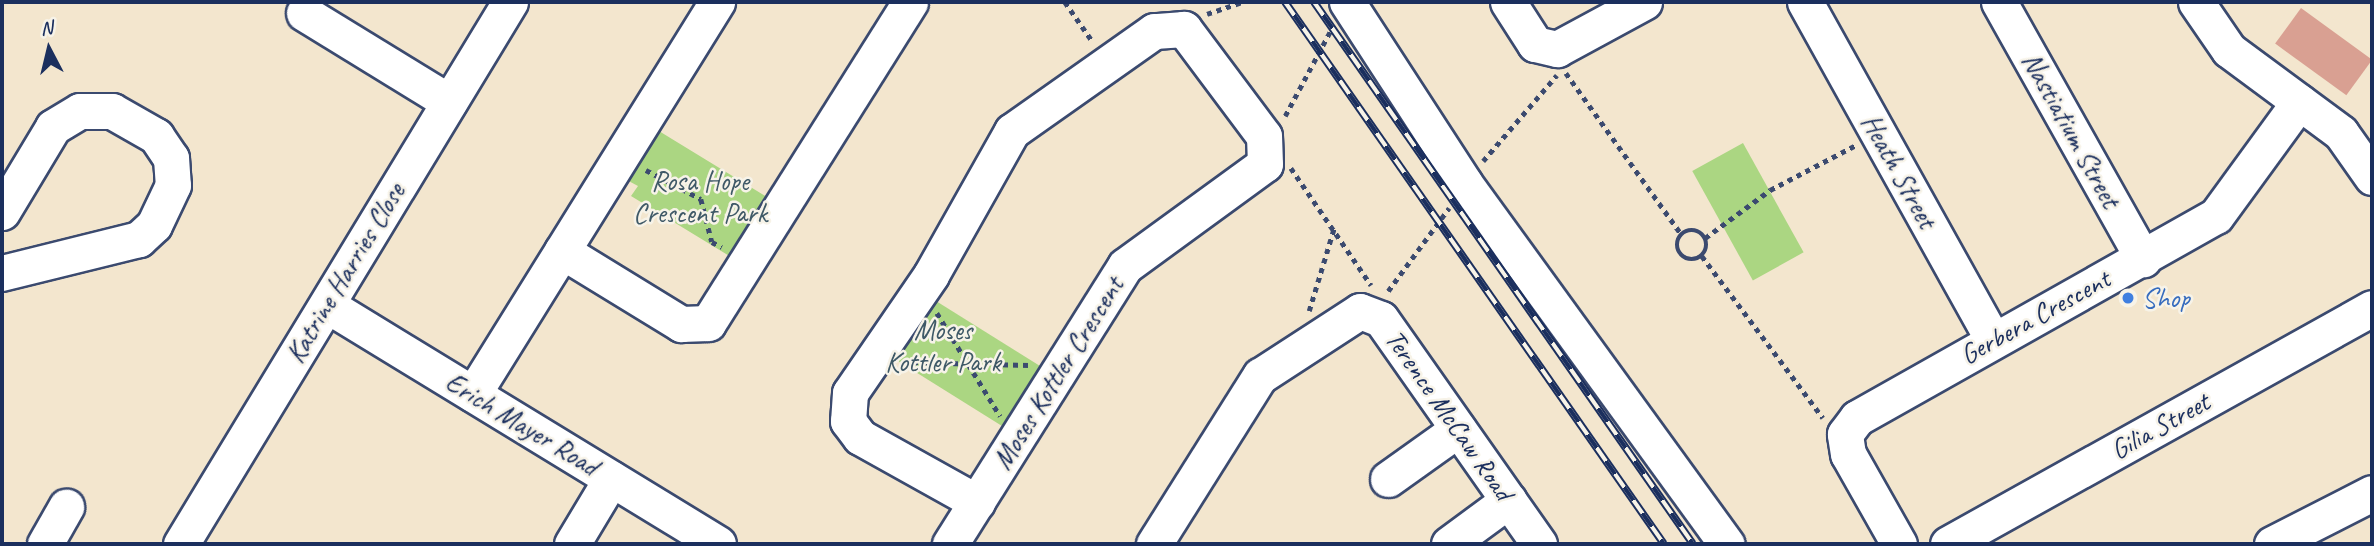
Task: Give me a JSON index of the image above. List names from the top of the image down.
{
  "streets": {
    "street": [
      "Nastiatium Street",
      "Heath Street",
      "Katrine Harries Close",
      "Gerbera Crescent",
      "Moses Kottler Crescent",
      "Terence McCaw Road",
      "Erich Mayer Road",
      "Gilia Street"
    ]
  },
  "crossings": [
    ["Nastiatium Street", "Gerbera Crescent"],
    ["Heath Street", "Gerbera Crescent"],
    ["Katrine Harries Close", "Erich Mayer Road"]
  ],
  "parks": ["Rosa Hope Crescent Park", "Moses Kottler Park"],
  "places": ["Shop"],
  "north": "top"
}
